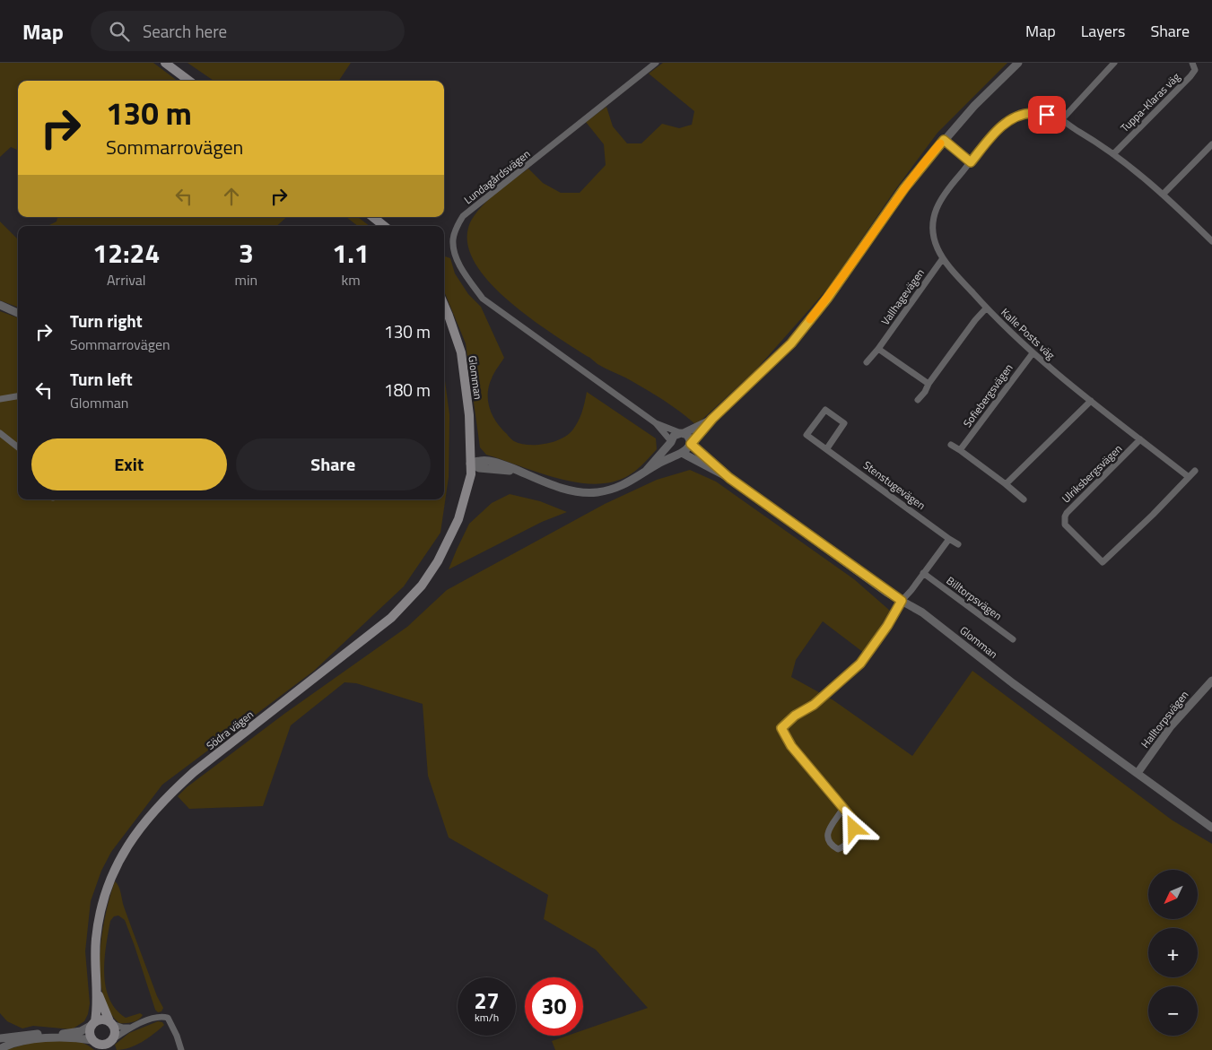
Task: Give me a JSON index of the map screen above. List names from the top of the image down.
{
  "streets": {
    "main road": ["Glomman", "Södra vägen"],
    "street": [
      "Tuppa-Klaras väg",
      "Lundagårdsvägen",
      "Vallhagevägen",
      "Kalle Posts väg",
      "Sofiebergsvägen",
      "Ulriksbergsvägen",
      "Stenstugevägen",
      "Billtorpsvägen",
      "Halltorpsvägen"
    ]
  },
  "crossings": [
    ["Tuppa-Klaras väg", "Kalle Posts väg"],
    ["Lundagårdsvägen", "Glomman"],
    ["Vallhagevägen", "Kalle Posts väg"],
    ["Kalle Posts väg", "Sofiebergsvägen"],
    ["Kalle Posts väg", "Ulriksbergsvägen"],
    ["Glomman", "Halltorpsvägen"],
    ["Glomman", "Södra vägen"]
  ],
  "north": "bottom left",
  "page": {
    "header": "Map",
    "search": "Search here",
    "nav": ["Map", "Layers", "Share"],
    "turn": ["130 m", "Sommarrovägen"],
    "eta": [
      "12:24",
      "Arrival",
      "3",
      "min",
      "1.1",
      "km"
    ],
    "list": [
      {
        "name": "Turn right",
        "note": "Sommarrovägen",
        "value": "130 m"
      },
      {
        "name": "Turn left",
        "note": "Glomman",
        "value": "180 m"
      }
    ],
    "buttons": ["Exit", "Share"],
    "map_buttons": ["+", "−"],
    "speed": "27 km/h",
    "limit": "30"
  }
}
